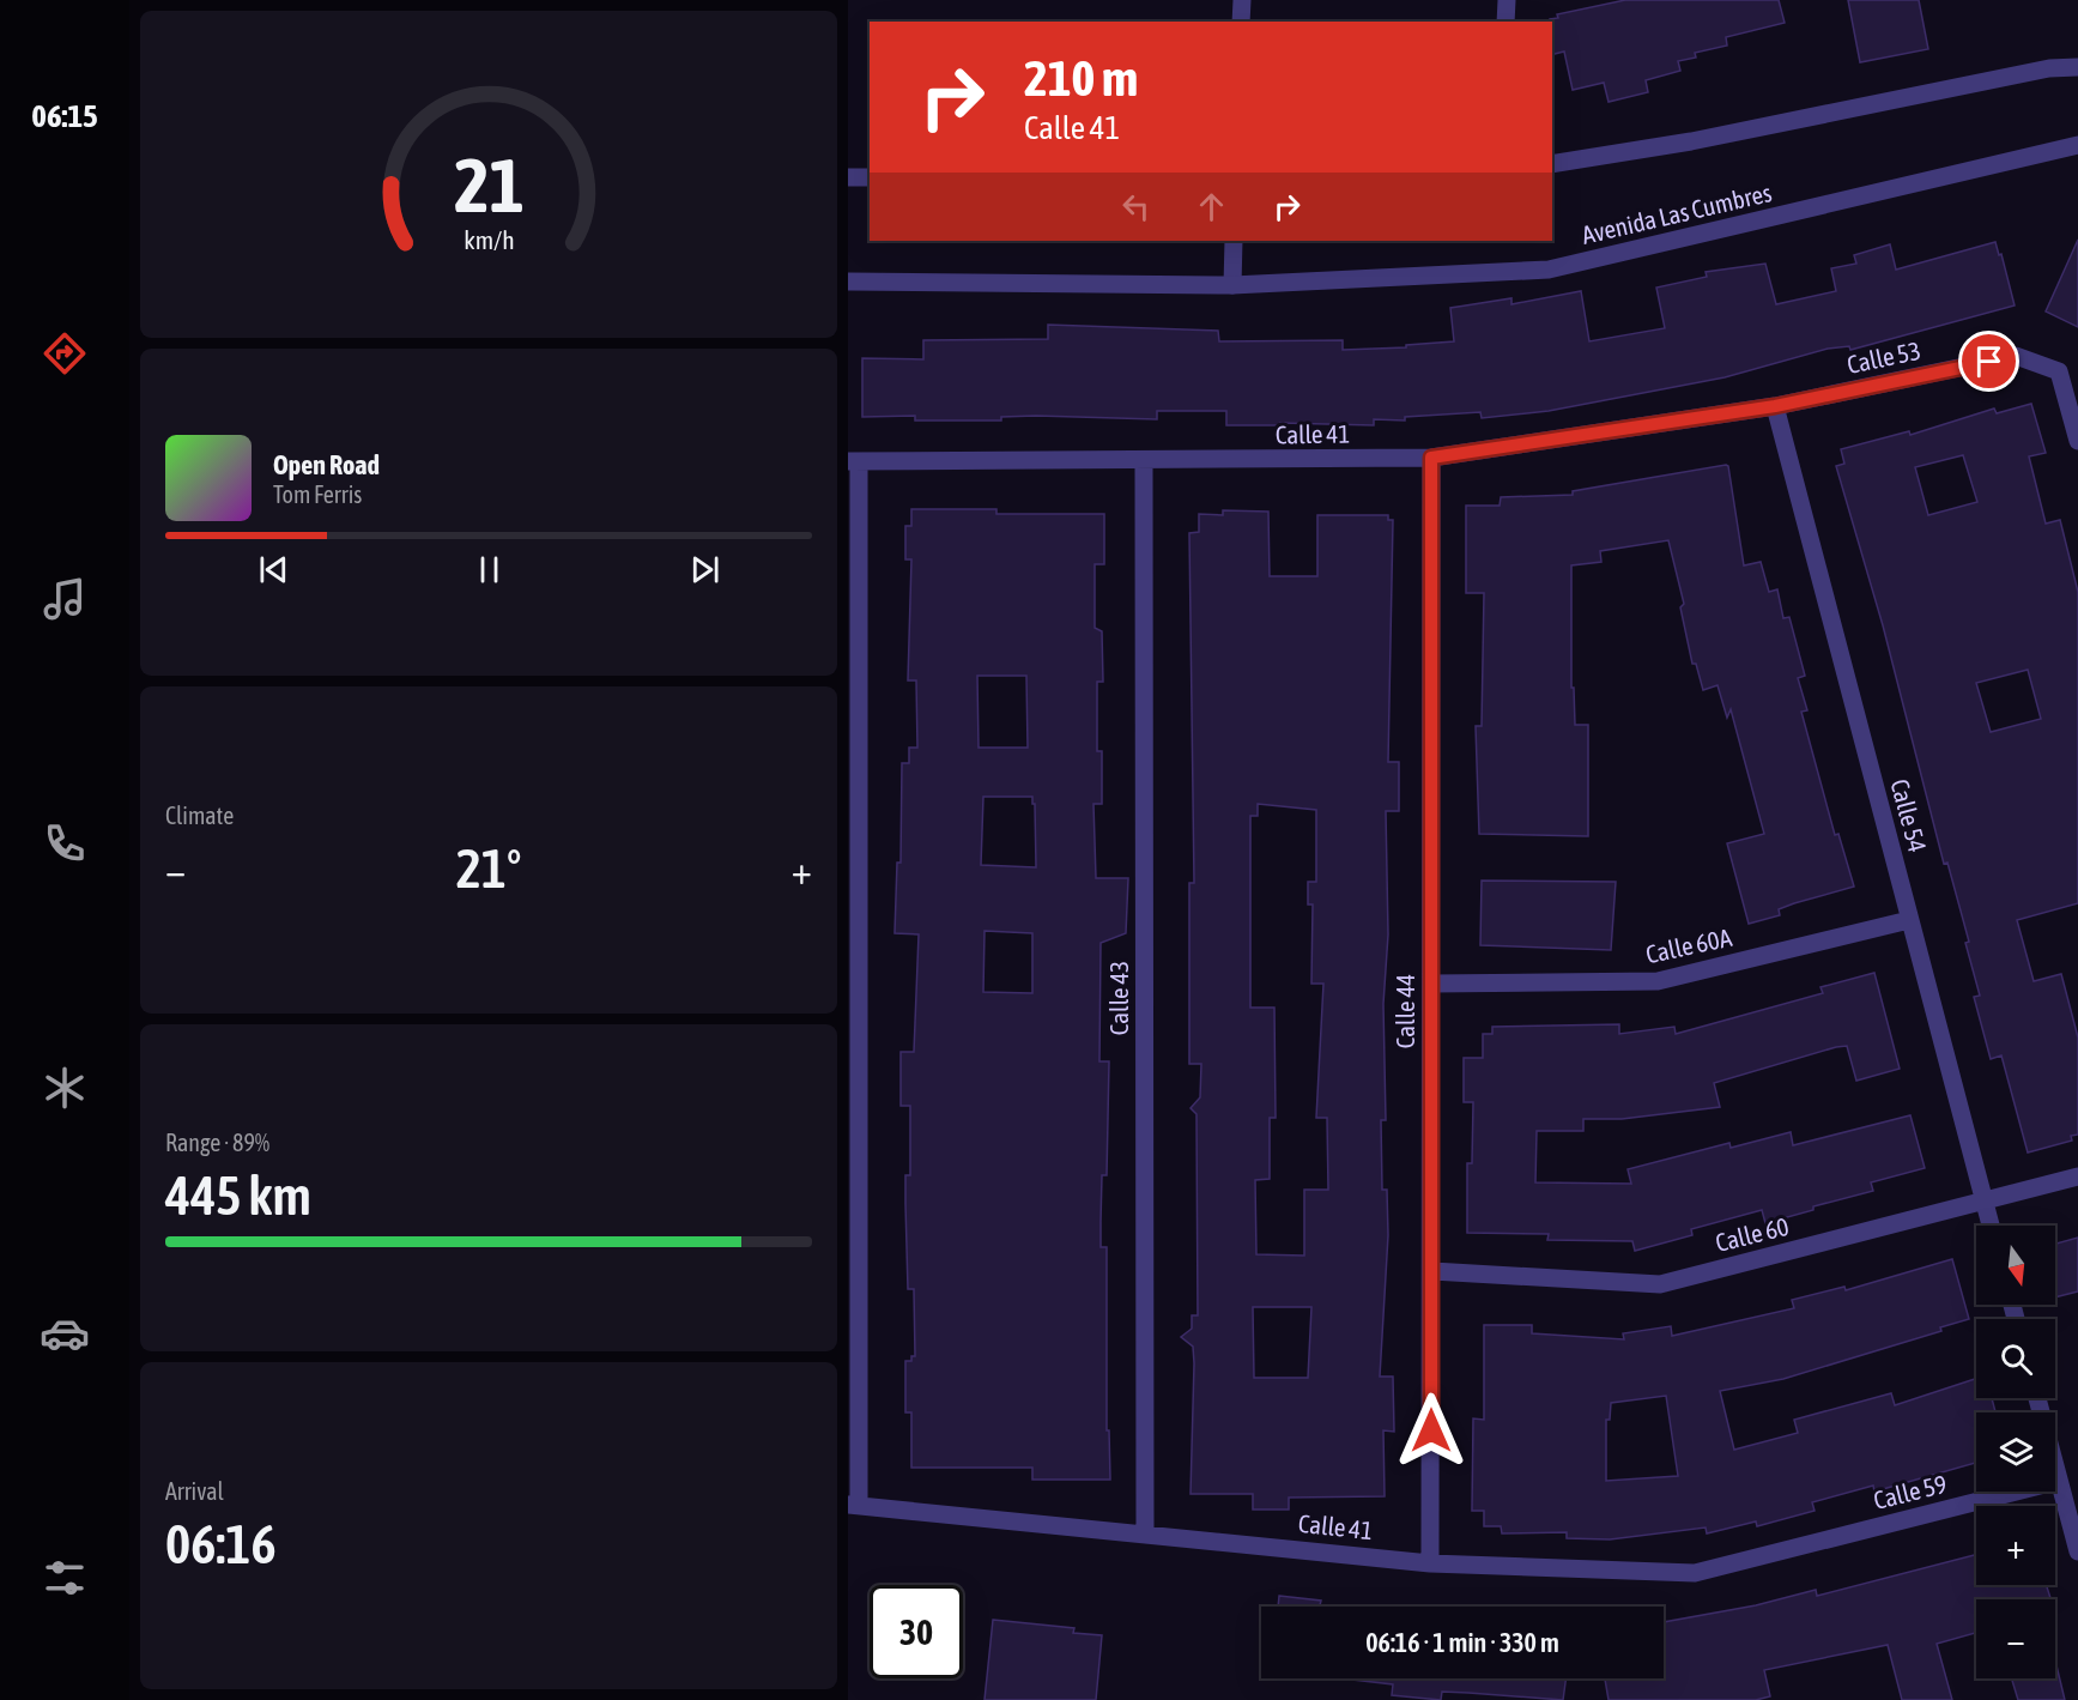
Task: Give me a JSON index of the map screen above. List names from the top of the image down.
{
  "streets": {
    "street": [
      "Avenida Las Cumbres",
      "Calle 53",
      "Calle 41",
      "Calle 54",
      "Calle 60A",
      "Calle 43",
      "Calle 44",
      "Calle 60",
      "Calle 59"
    ]
  },
  "crossings": [
    ["Calle 53", "Calle 41"],
    ["Calle 53", "Calle 54"],
    ["Calle 41", "Calle 54"],
    ["Calle 41", "Calle 43"],
    ["Calle 41", "Calle 44"],
    ["Calle 41", "Calle 59"],
    ["Calle 54", "Calle 60A"],
    ["Calle 54", "Calle 60"],
    ["Calle 60A", "Calle 44"],
    ["Calle 44", "Calle 60"]
  ],
  "north": "bottom",
  "page": {
    "tabs": "06:15",
    "turn": ["210 m", "Calle 41"],
    "song": ["Open Road", "Tom Ferris"],
    "tile": [
      "Climate",
      ["Range · 89%", "445 km"],
      ["Arrival", "06:16"]
    ],
    "heat": ["−", "21°", "+"],
    "map_buttons": ["+", "−"],
    "limit": "30",
    "trip": "06:16 · 1 min · 330 m",
    "gauge": ["21", "km/h"]
  }
}
